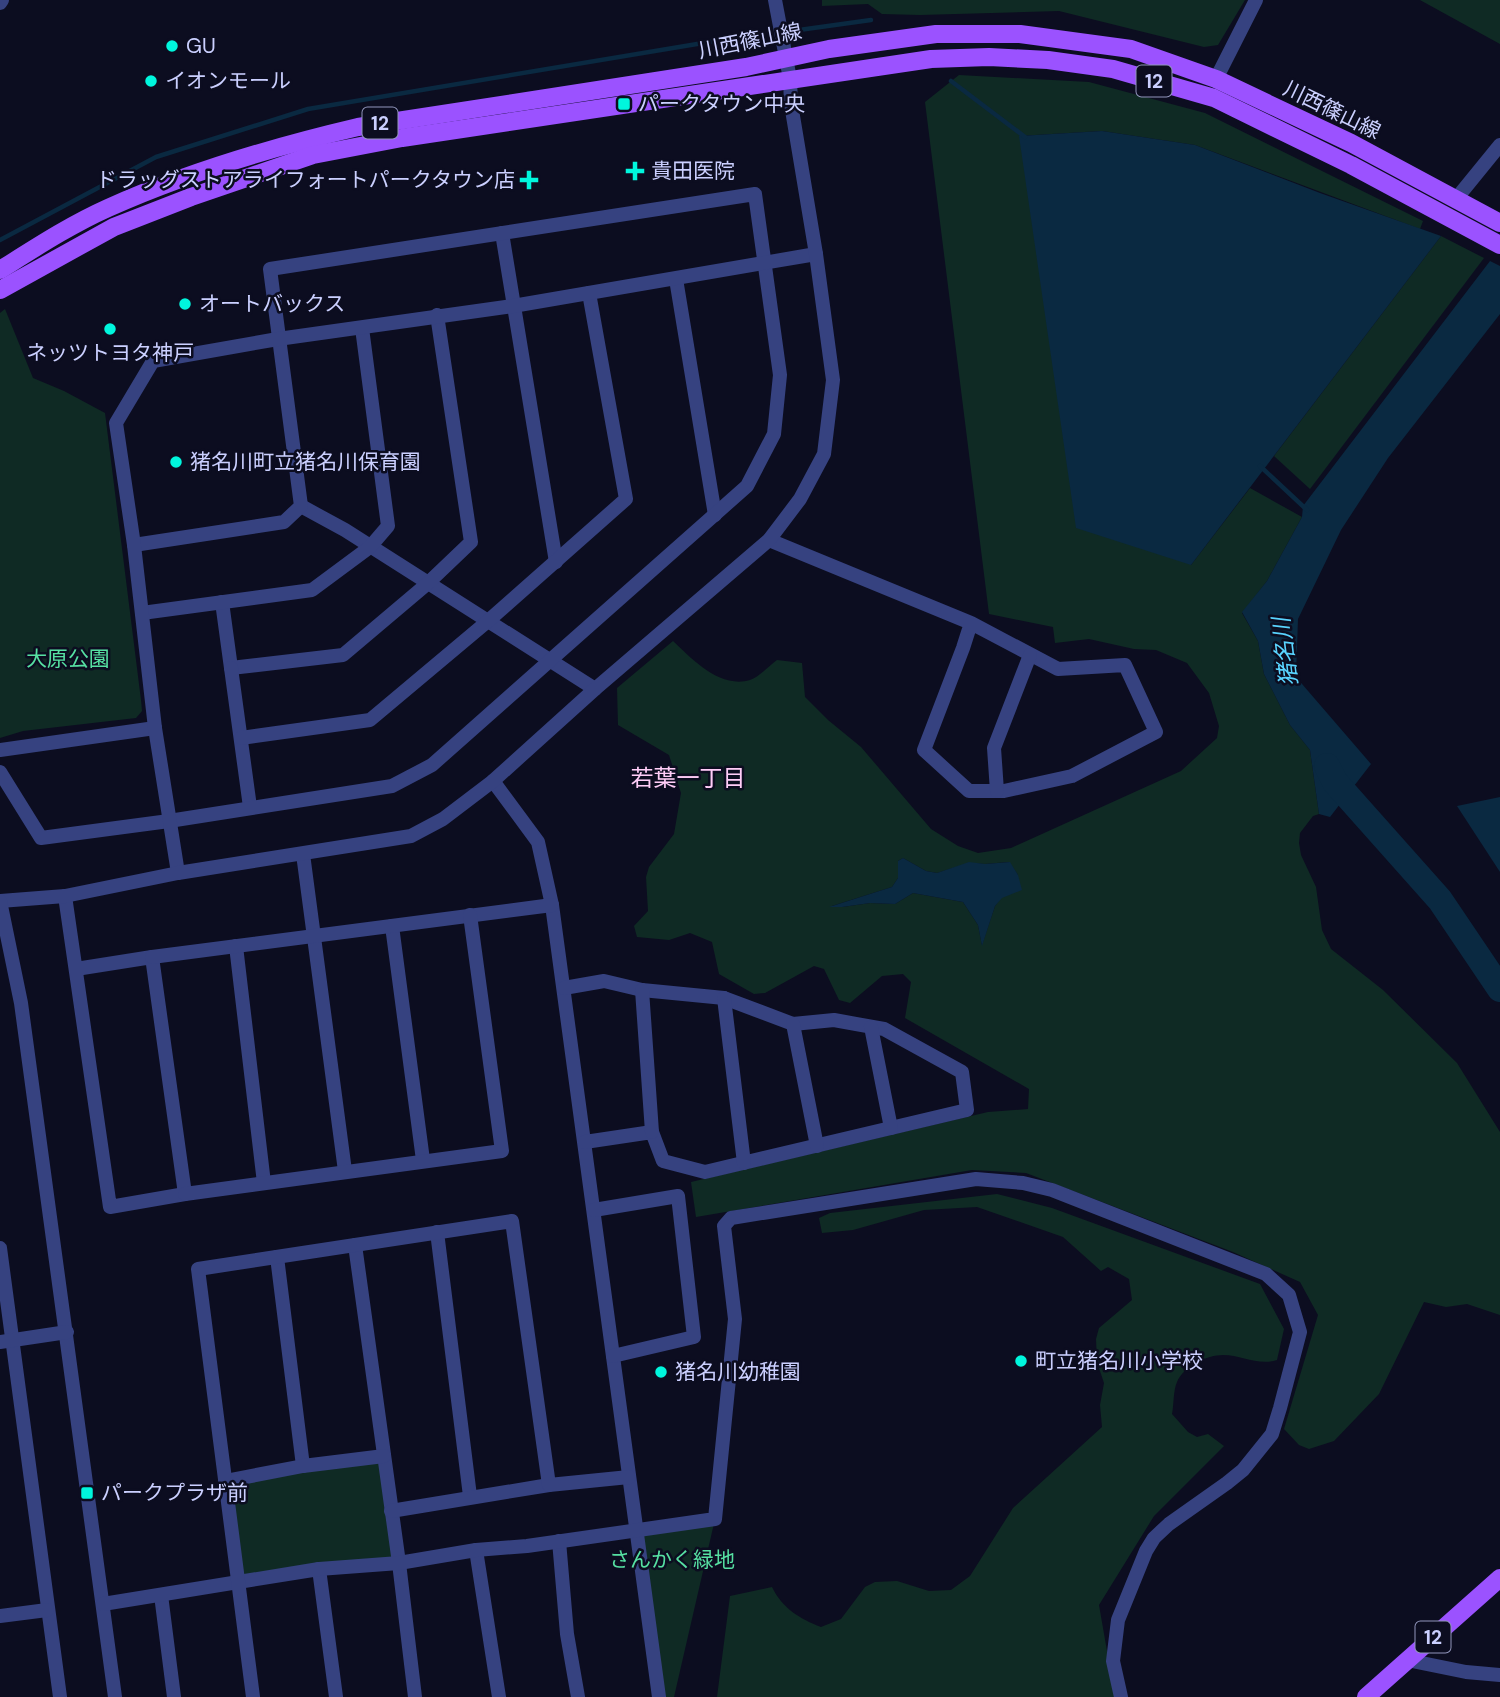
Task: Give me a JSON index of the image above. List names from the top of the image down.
{
  "streets": {
    "main road": ["川西篠山線", "12"]
  },
  "districts": ["若葉一丁目"],
  "water": ["猪名川"],
  "parks": ["大原公園", "さんかく緑地"],
  "places": {
    "other": [
      "GU",
      "イオンモール",
      "オートバックス",
      "ネッツトヨタ神戸",
      "猪名川町立猪名川保育園",
      "町立猪名川小学校",
      "猪名川幼稚園"
    ],
    "transit": ["パークタウン中央", "パークプラザ前"],
    "health": ["貴田医院", "ドラッグストアライフォートパークタウン店"]
  }
}
